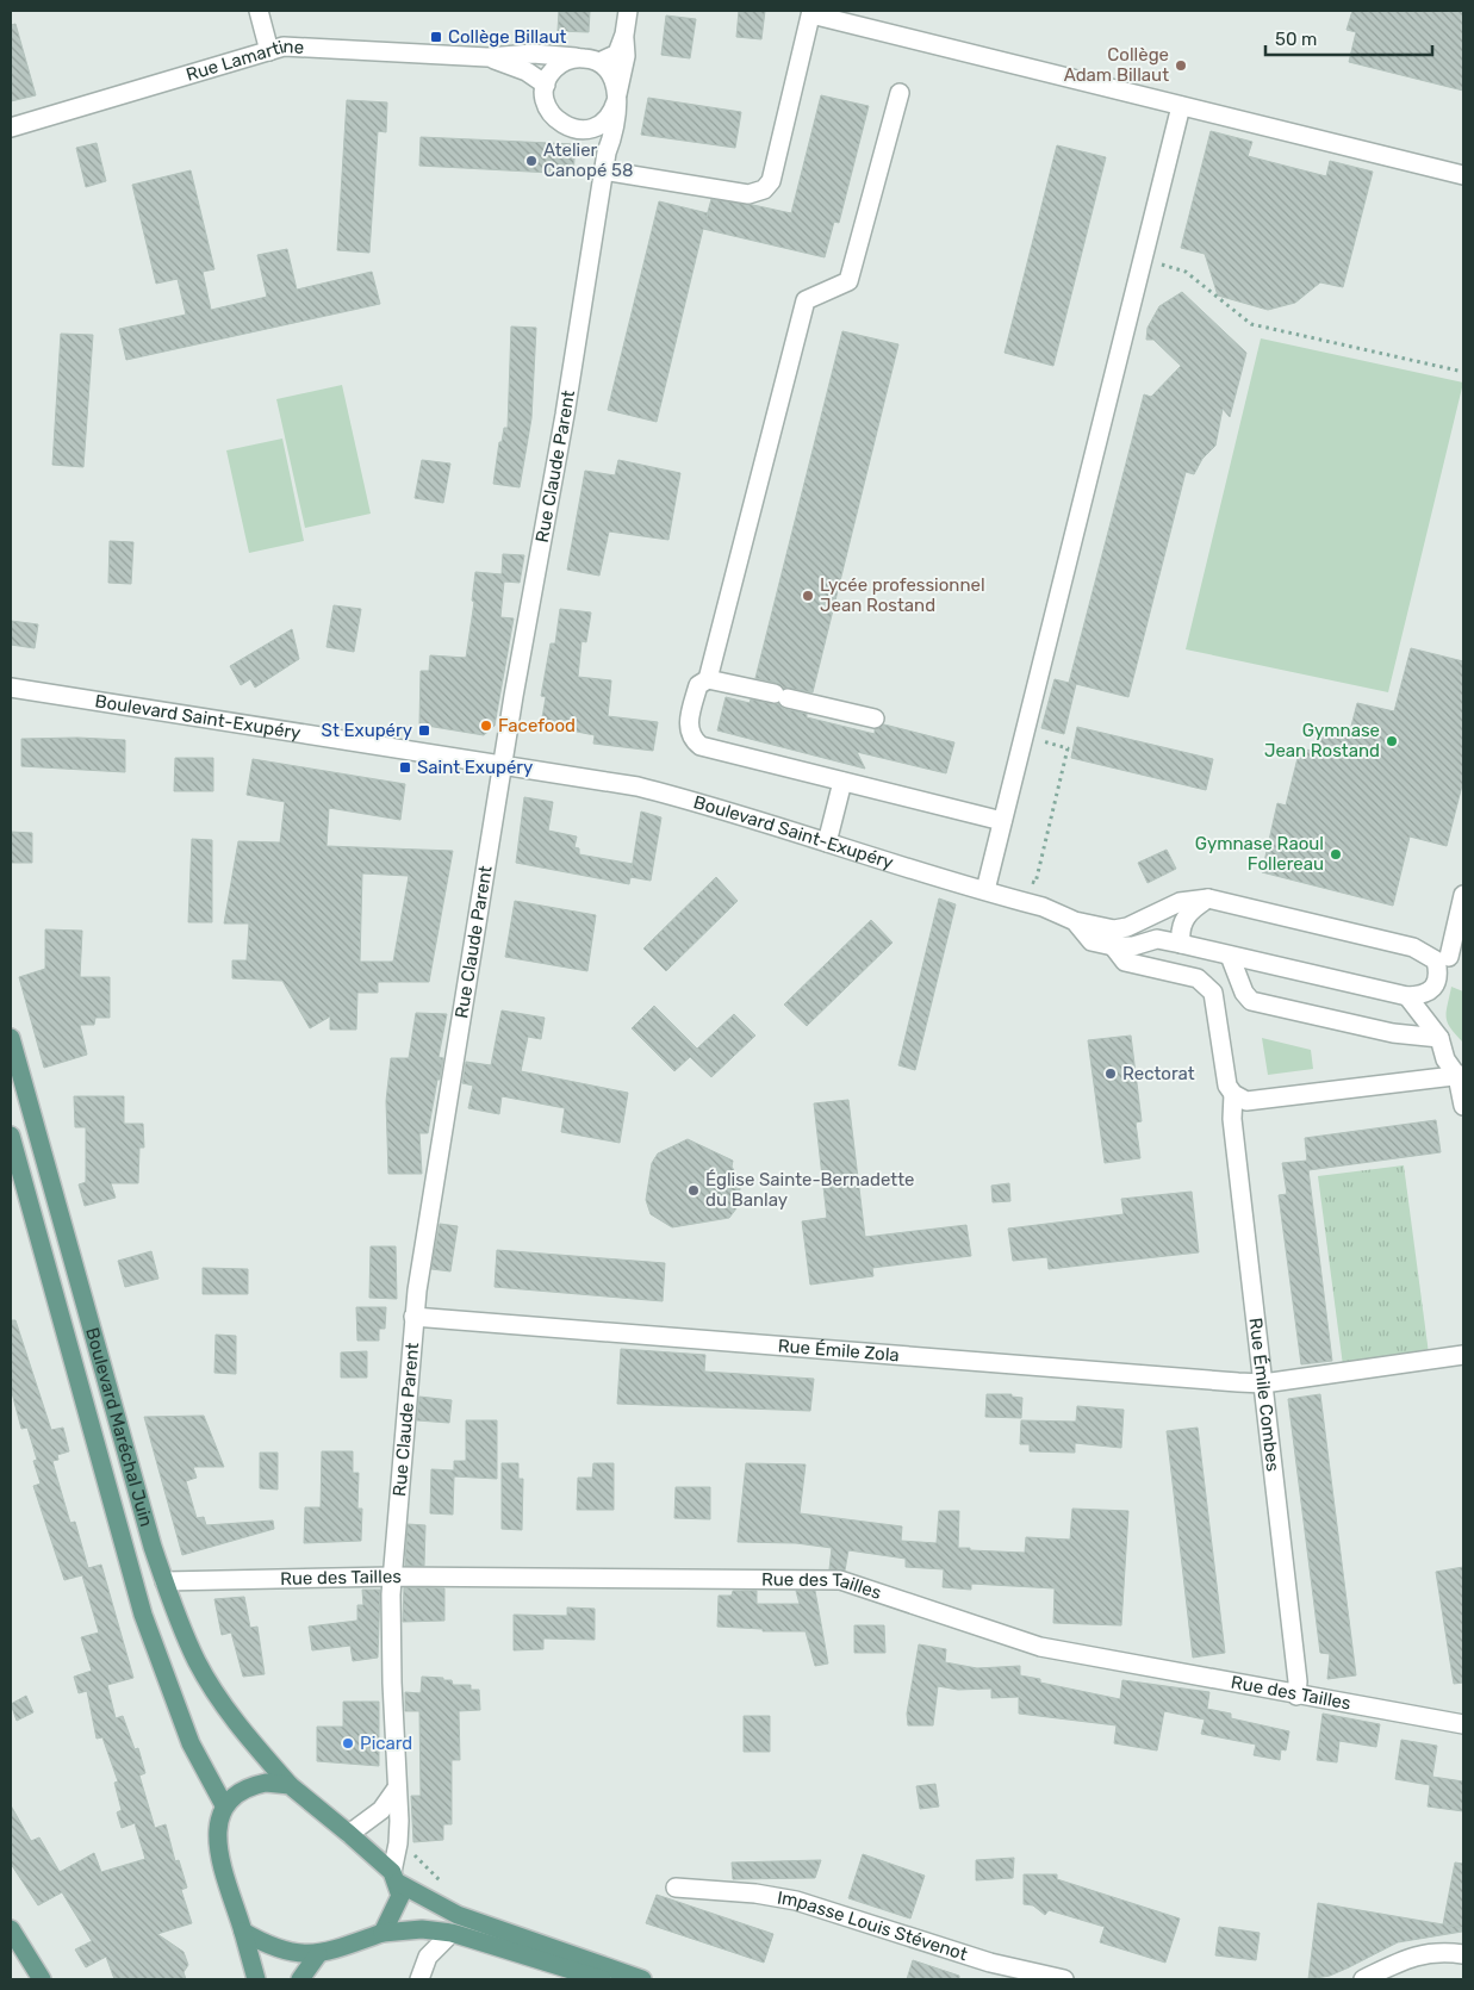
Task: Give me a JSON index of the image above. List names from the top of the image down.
{
  "streets": {
    "main road": ["Boulevard Maréchal Juin"],
    "street": [
      "Rue Lamartine",
      "Rue Claude Parent",
      "Boulevard Saint-Exupéry",
      "Rue Émile Zola",
      "Rue Émile Combes",
      "Rue des Tailles",
      "Impasse Louis Stévenot"
    ]
  },
  "crossings": [
    ["Rue Lamartine", "Rue Claude Parent"],
    ["Rue Claude Parent", "Boulevard Saint-Exupéry"],
    ["Rue Claude Parent", "Rue Émile Zola"],
    ["Rue Claude Parent", "Boulevard Maréchal Juin"],
    ["Rue Claude Parent", "Rue des Tailles"],
    ["Boulevard Saint-Exupéry", "Rue Émile Combes"],
    ["Rue Émile Zola", "Rue Émile Combes"],
    ["Rue Émile Combes", "Rue des Tailles"],
    ["Boulevard Maréchal Juin", "Rue des Tailles"]
  ],
  "places": {
    "transit": ["Collège Billaut", "St Exupéry", "Saint Exupéry"],
    "other": [
      "Collège Adam Billaut",
      "Atelier Canopé 58",
      "Lycée professionnel Jean Rostand",
      "Facefood",
      "Gymnase Jean Rostand",
      "Gymnase Raoul Follereau",
      "Rectorat",
      "Église Sainte-Bernadette du Banlay",
      "Picard"
    ]
  },
  "scale_bar": "50 m"
}
